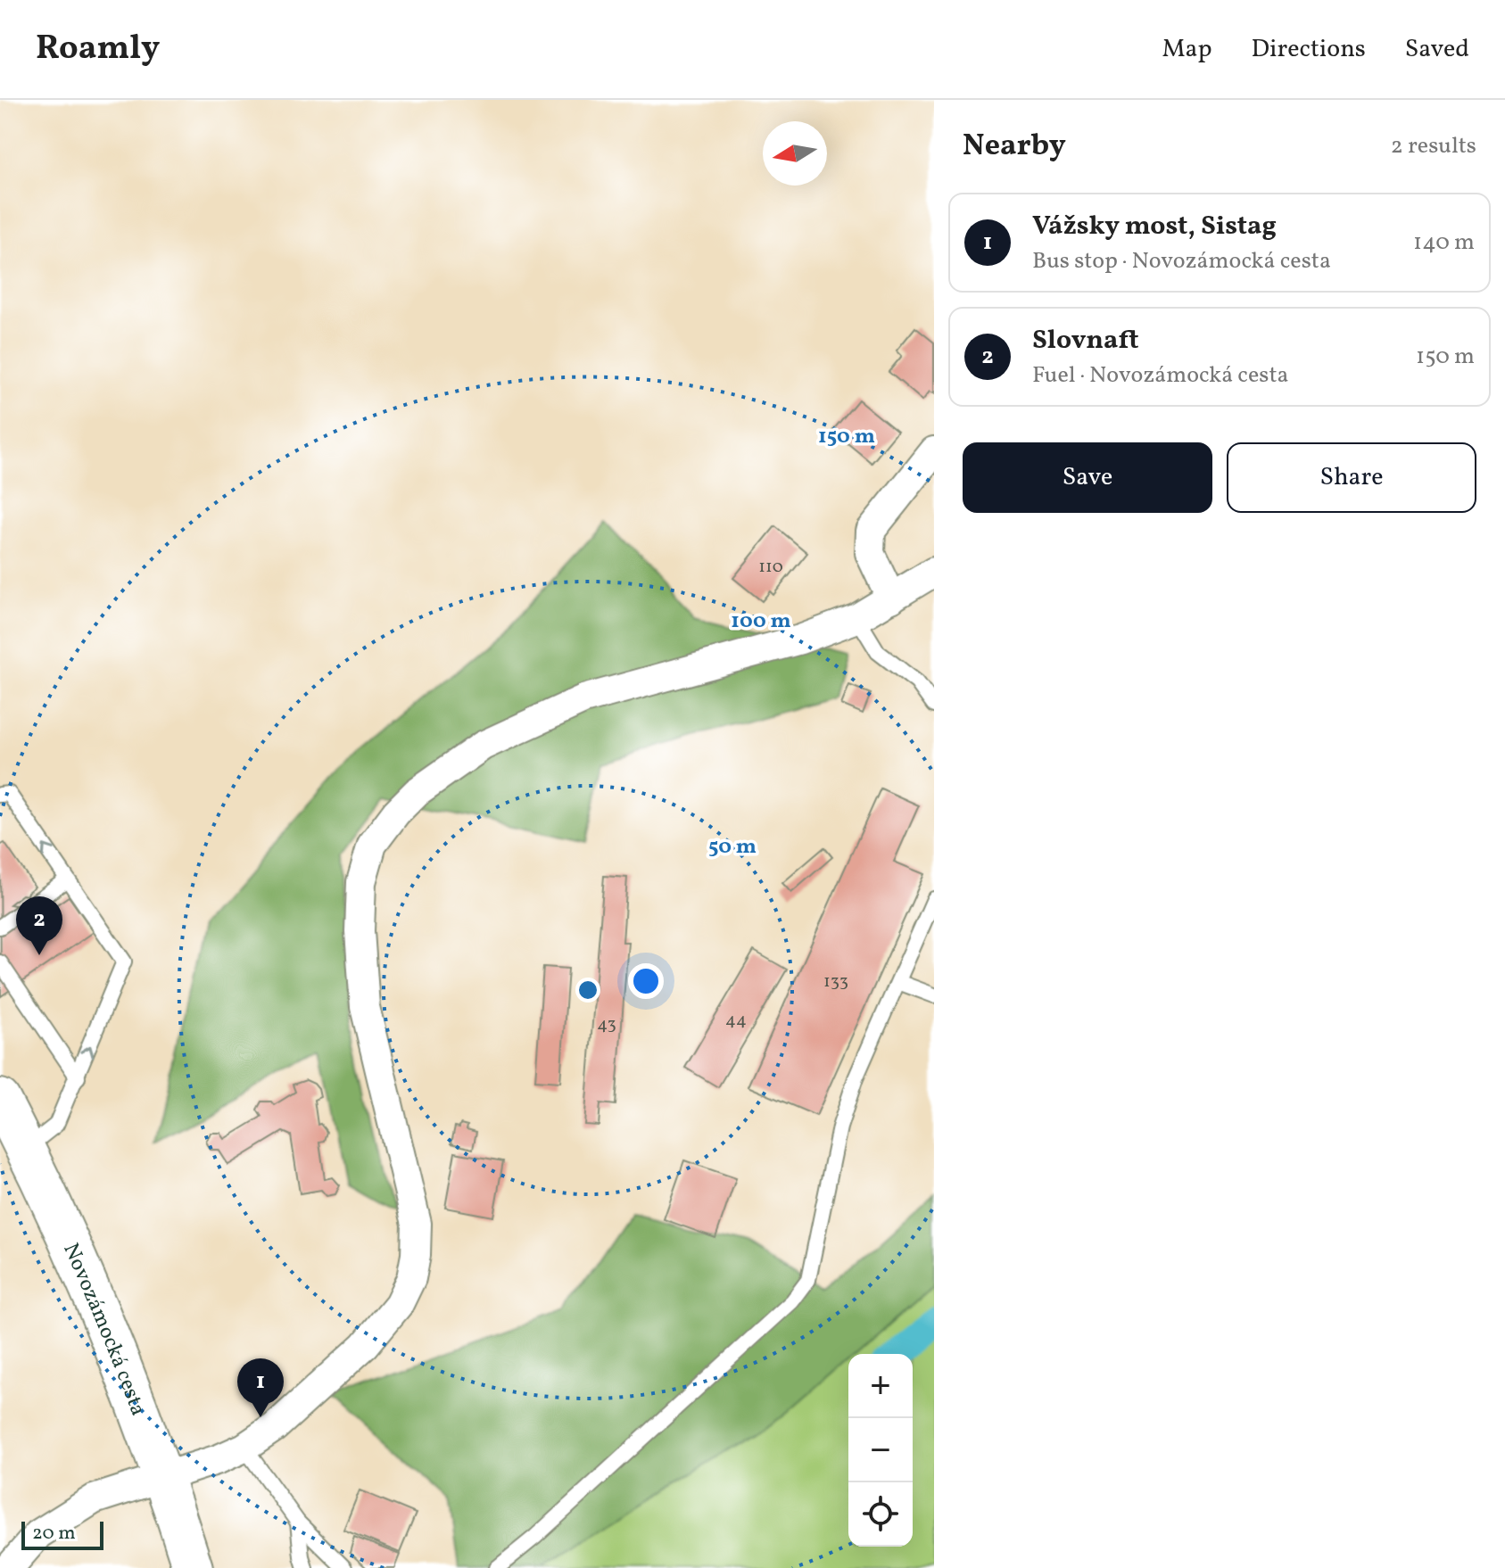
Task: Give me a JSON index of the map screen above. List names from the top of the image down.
{
  "streets": {
    "main road": ["Novozámocká cesta"]
  },
  "house_numbers": [
    "110",
    "133",
    "44",
    "43"
  ],
  "scale_bar": "20 m",
  "north": "left",
  "page": {
    "header": "Roamly",
    "nav": ["Map", "Directions", "Saved"],
    "heading": ["Nearby", "2 results"],
    "list": [
      {
        "mark": "1",
        "name": "Vážsky most, Sistag",
        "note": "Bus stop · Novozámocká cesta",
        "value": "140 m"
      },
      {
        "mark": "2",
        "name": "Slovnaft",
        "note": "Fuel · Novozámocká cesta",
        "value": "150 m"
      }
    ],
    "buttons": ["Save", "Share"],
    "pins": ["2", "1"],
    "map_buttons": ["+", "−"],
    "scale": "20 m"
  },
  "rings": ["150 m", "100 m", "50 m"]
}
